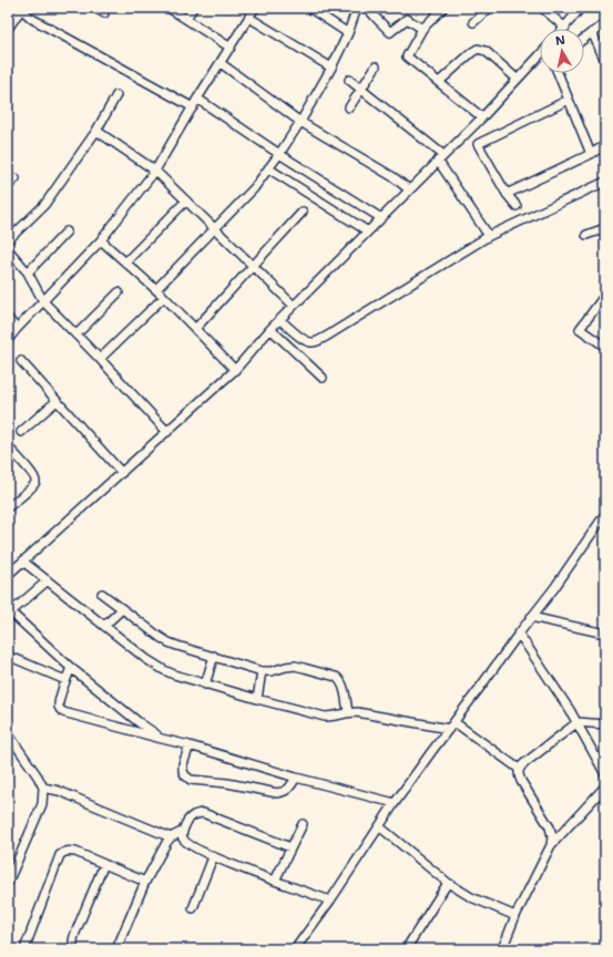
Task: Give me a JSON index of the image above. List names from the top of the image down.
{
  "north": "top"
}
